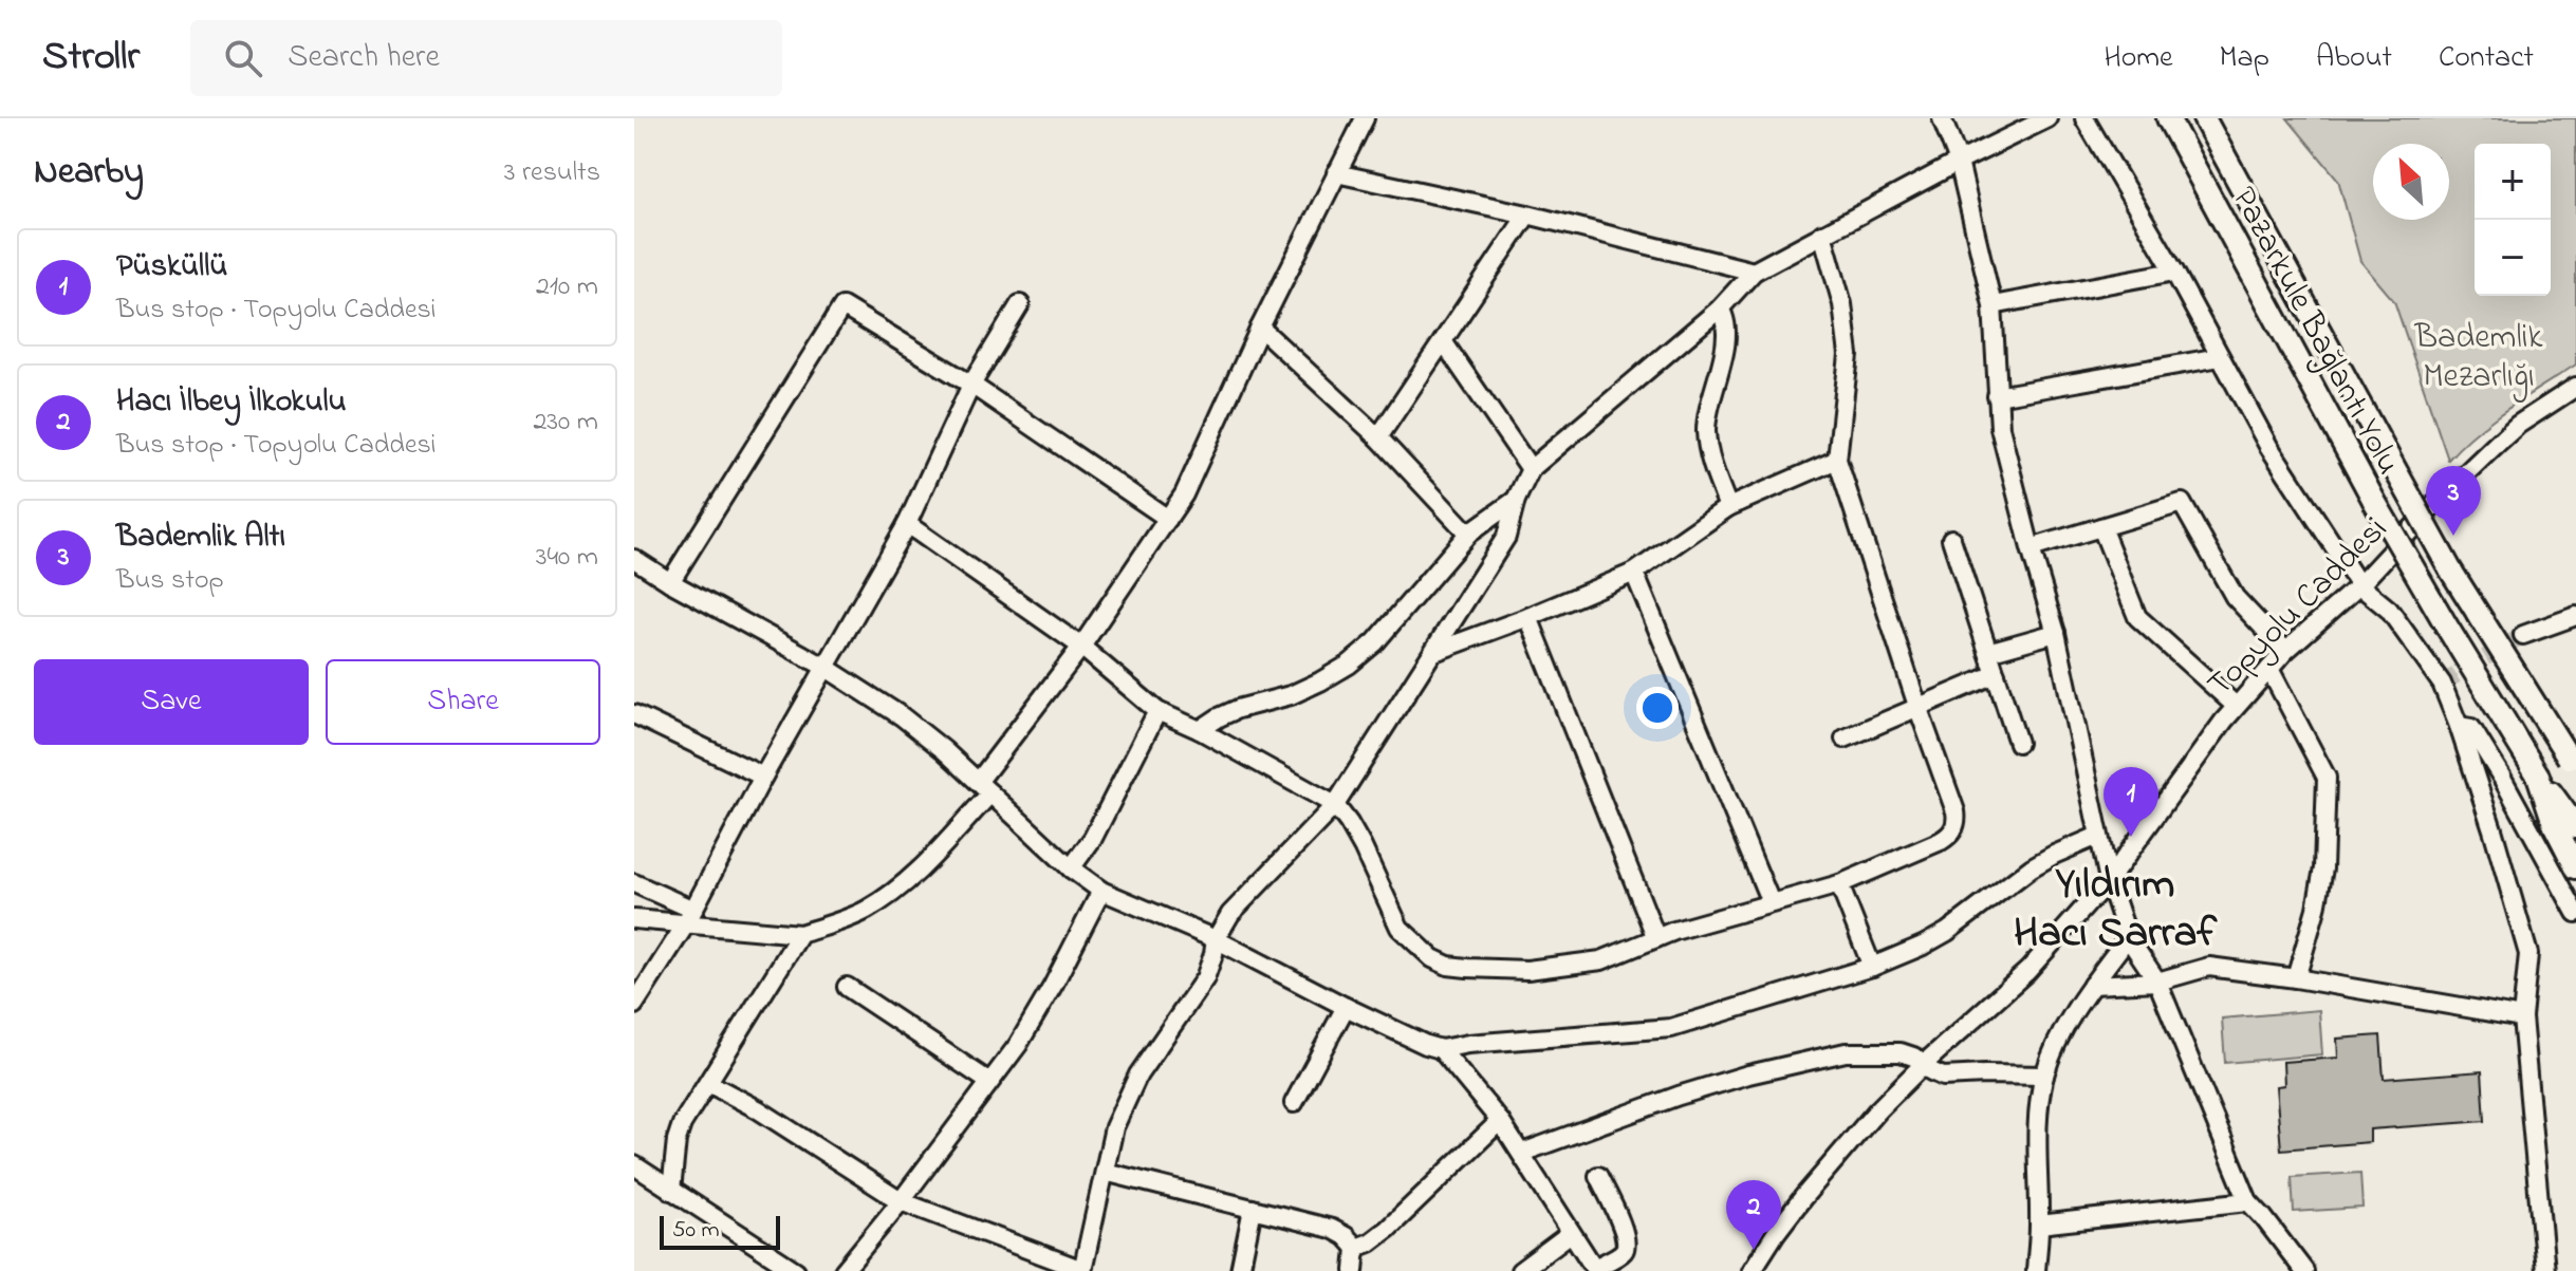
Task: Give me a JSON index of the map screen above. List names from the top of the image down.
{
  "streets": {
    "main road": ["Pazarkule Bağlantı Yolu"],
    "street": ["Topyolu Caddesi"]
  },
  "districts": ["Yıldırım Hacı Sarraf"],
  "parks": ["Bademlik Mezarlığı"],
  "scale_bar": "50 m",
  "north": "top left",
  "page": {
    "header": "Strollr",
    "search": "Search here",
    "nav": [
      "Home",
      "Map",
      "About",
      "Contact"
    ],
    "heading": ["Nearby", "3 results"],
    "map_buttons": ["+", "−"],
    "list": [
      {
        "mark": "1",
        "name": "Püsküllü",
        "note": "Bus stop · Topyolu Caddesi",
        "value": "210 m"
      },
      {
        "mark": "2",
        "name": "Hacı İlbey İlkokulu",
        "note": "Bus stop · Topyolu Caddesi",
        "value": "230 m"
      },
      {
        "mark": "3",
        "name": "Bademlik Altı",
        "note": "Bus stop",
        "value": "340 m"
      }
    ],
    "pins": ["3", "1", "2"],
    "buttons": ["Save", "Share"],
    "scale": "50 m"
  }
}
